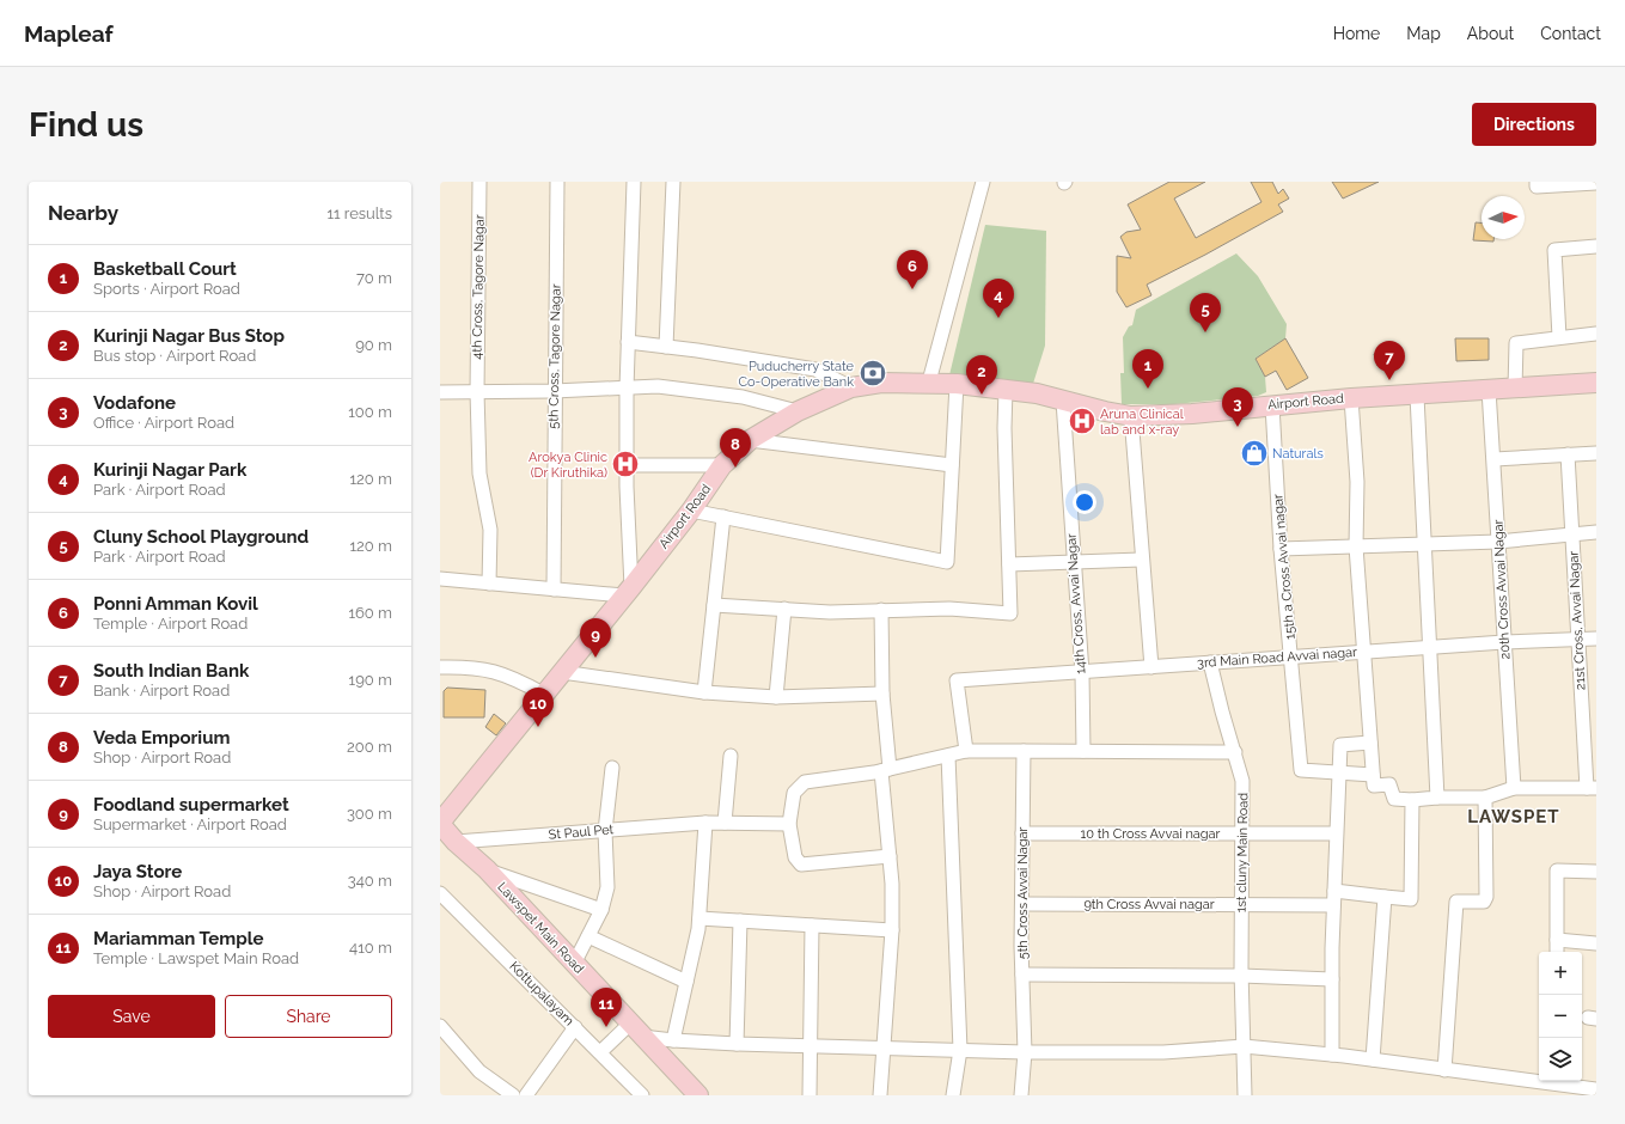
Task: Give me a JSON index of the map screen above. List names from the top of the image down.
{
  "streets": {
    "street": [
      "4th Cross, Tagore Nagar",
      "5th Cross, Tagore Nagar",
      "Airport Road",
      "15th a Cross Avvai nagar",
      "20th Cross Avvai Nagar",
      "14th Cross, Avvai Nagar",
      "21st Cross, Avvai Nagar",
      "3rd Main Road Avvai nagar",
      "St Paul Pet",
      "10 th Cross Avvai nagar",
      "1st cluny Main Road",
      "5th Cross Avvai Nagar",
      "9th Cross Avvai nagar",
      "Lawspet Main Road",
      "Kottupalayam"
    ]
  },
  "crossings": [
    ["Airport Road", "15th a Cross Avvai nagar"],
    ["Airport Road", "20th Cross Avvai Nagar"],
    ["Airport Road", "14th Cross, Avvai Nagar"],
    ["Airport Road", "Lawspet Main Road"],
    ["15th a Cross Avvai nagar", "3rd Main Road Avvai nagar"],
    ["20th Cross Avvai Nagar", "3rd Main Road Avvai nagar"],
    ["14th Cross, Avvai Nagar", "3rd Main Road Avvai nagar"],
    ["21st Cross, Avvai Nagar", "3rd Main Road Avvai nagar"],
    ["3rd Main Road Avvai nagar", "1st cluny Main Road"],
    ["St Paul Pet", "Lawspet Main Road"],
    ["10 th Cross Avvai nagar", "1st cluny Main Road"],
    ["10 th Cross Avvai nagar", "5th Cross Avvai Nagar"],
    ["1st cluny Main Road", "9th Cross Avvai nagar"],
    ["5th Cross Avvai Nagar", "9th Cross Avvai nagar"]
  ],
  "districts": ["LAWSPET"],
  "places": {
    "bank": ["Puducherry State Co-Operative Bank"],
    "hospital": ["Aruna Clinical lab and x-ray", "Arokya Clinic (Dr Kiruthika)"],
    "shop": ["Naturals"]
  },
  "north": "right",
  "page": {
    "header": "Mapleaf",
    "nav": [
      "Home",
      "Map",
      "About",
      "Contact"
    ],
    "buttons": [
      "Directions",
      ["Save", "Share"]
    ],
    "title": "Find us",
    "heading": ["Nearby", "11 results"],
    "list": [
      {
        "mark": "1",
        "name": "Basketball Court",
        "note": "Sports · Airport Road",
        "value": "70 m"
      },
      {
        "mark": "2",
        "name": "Kurinji Nagar Bus Stop",
        "note": "Bus stop · Airport Road",
        "value": "90 m"
      },
      {
        "mark": "3",
        "name": "Vodafone",
        "note": "Office · Airport Road",
        "value": "100 m"
      },
      {
        "mark": "4",
        "name": "Kurinji Nagar Park",
        "note": "Park · Airport Road",
        "value": "120 m"
      },
      {
        "mark": "5",
        "name": "Cluny School Playground",
        "note": "Park · Airport Road",
        "value": "120 m"
      },
      {
        "mark": "6",
        "name": "Ponni Amman Kovil",
        "note": "Temple · Airport Road",
        "value": "160 m"
      },
      {
        "mark": "7",
        "name": "South Indian Bank",
        "note": "Bank · Airport Road",
        "value": "190 m"
      },
      {
        "mark": "8",
        "name": "Veda Emporium",
        "note": "Shop · Airport Road",
        "value": "200 m"
      },
      {
        "mark": "9",
        "name": "Foodland supermarket",
        "note": "Supermarket · Airport Road",
        "value": "300 m"
      },
      {
        "mark": "10",
        "name": "Jaya Store",
        "note": "Shop · Airport Road",
        "value": "340 m"
      },
      {
        "mark": "11",
        "name": "Mariamman Temple",
        "note": "Temple · Lawspet Main Road",
        "value": "410 m"
      }
    ],
    "pins": [
      "6",
      "4",
      "5",
      "7",
      "1",
      "2",
      "3",
      "8",
      "9",
      "10",
      "11"
    ],
    "map_buttons": ["+", "−"]
  }
}
